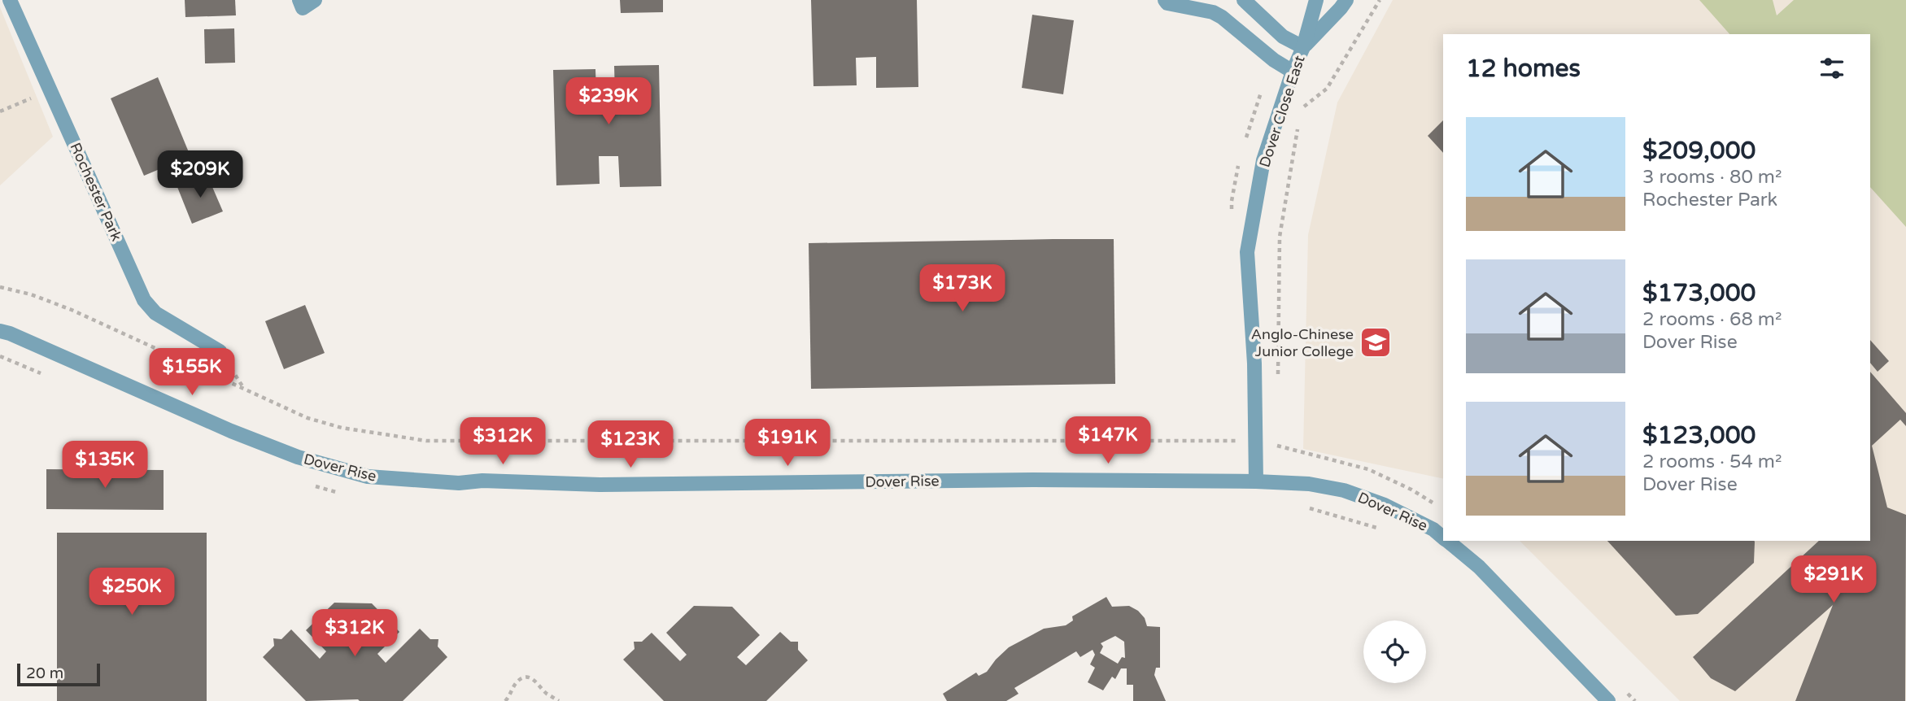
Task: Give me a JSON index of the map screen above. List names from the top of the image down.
{
  "streets": {
    "street": ["Dover Close East", "Rochester Park", "Dover Rise"]
  },
  "crossings": [
    ["Dover Close East", "Dover Rise"]
  ],
  "places": {
    "school or university": ["Anglo-Chinese Junior College"]
  },
  "scale_bar": "20 m",
  "page": {
    "heading": "12 homes",
    "price": [
      "$239K",
      "$209K",
      "$173K",
      "$155K",
      "$147K",
      "$312K",
      "$191K",
      "$123K",
      "$135K",
      "$291K",
      "$250K",
      "$312K"
    ],
    "list": [
      {
        "name": "$209,000",
        "note": "3 rooms · 80 m² · Rochester Park"
      },
      {
        "name": "$173,000",
        "note": "2 rooms · 68 m² · Dover Rise"
      },
      {
        "name": "$123,000",
        "note": "2 rooms · 54 m² · Dover Rise"
      }
    ],
    "scale": "20 m"
  }
}
